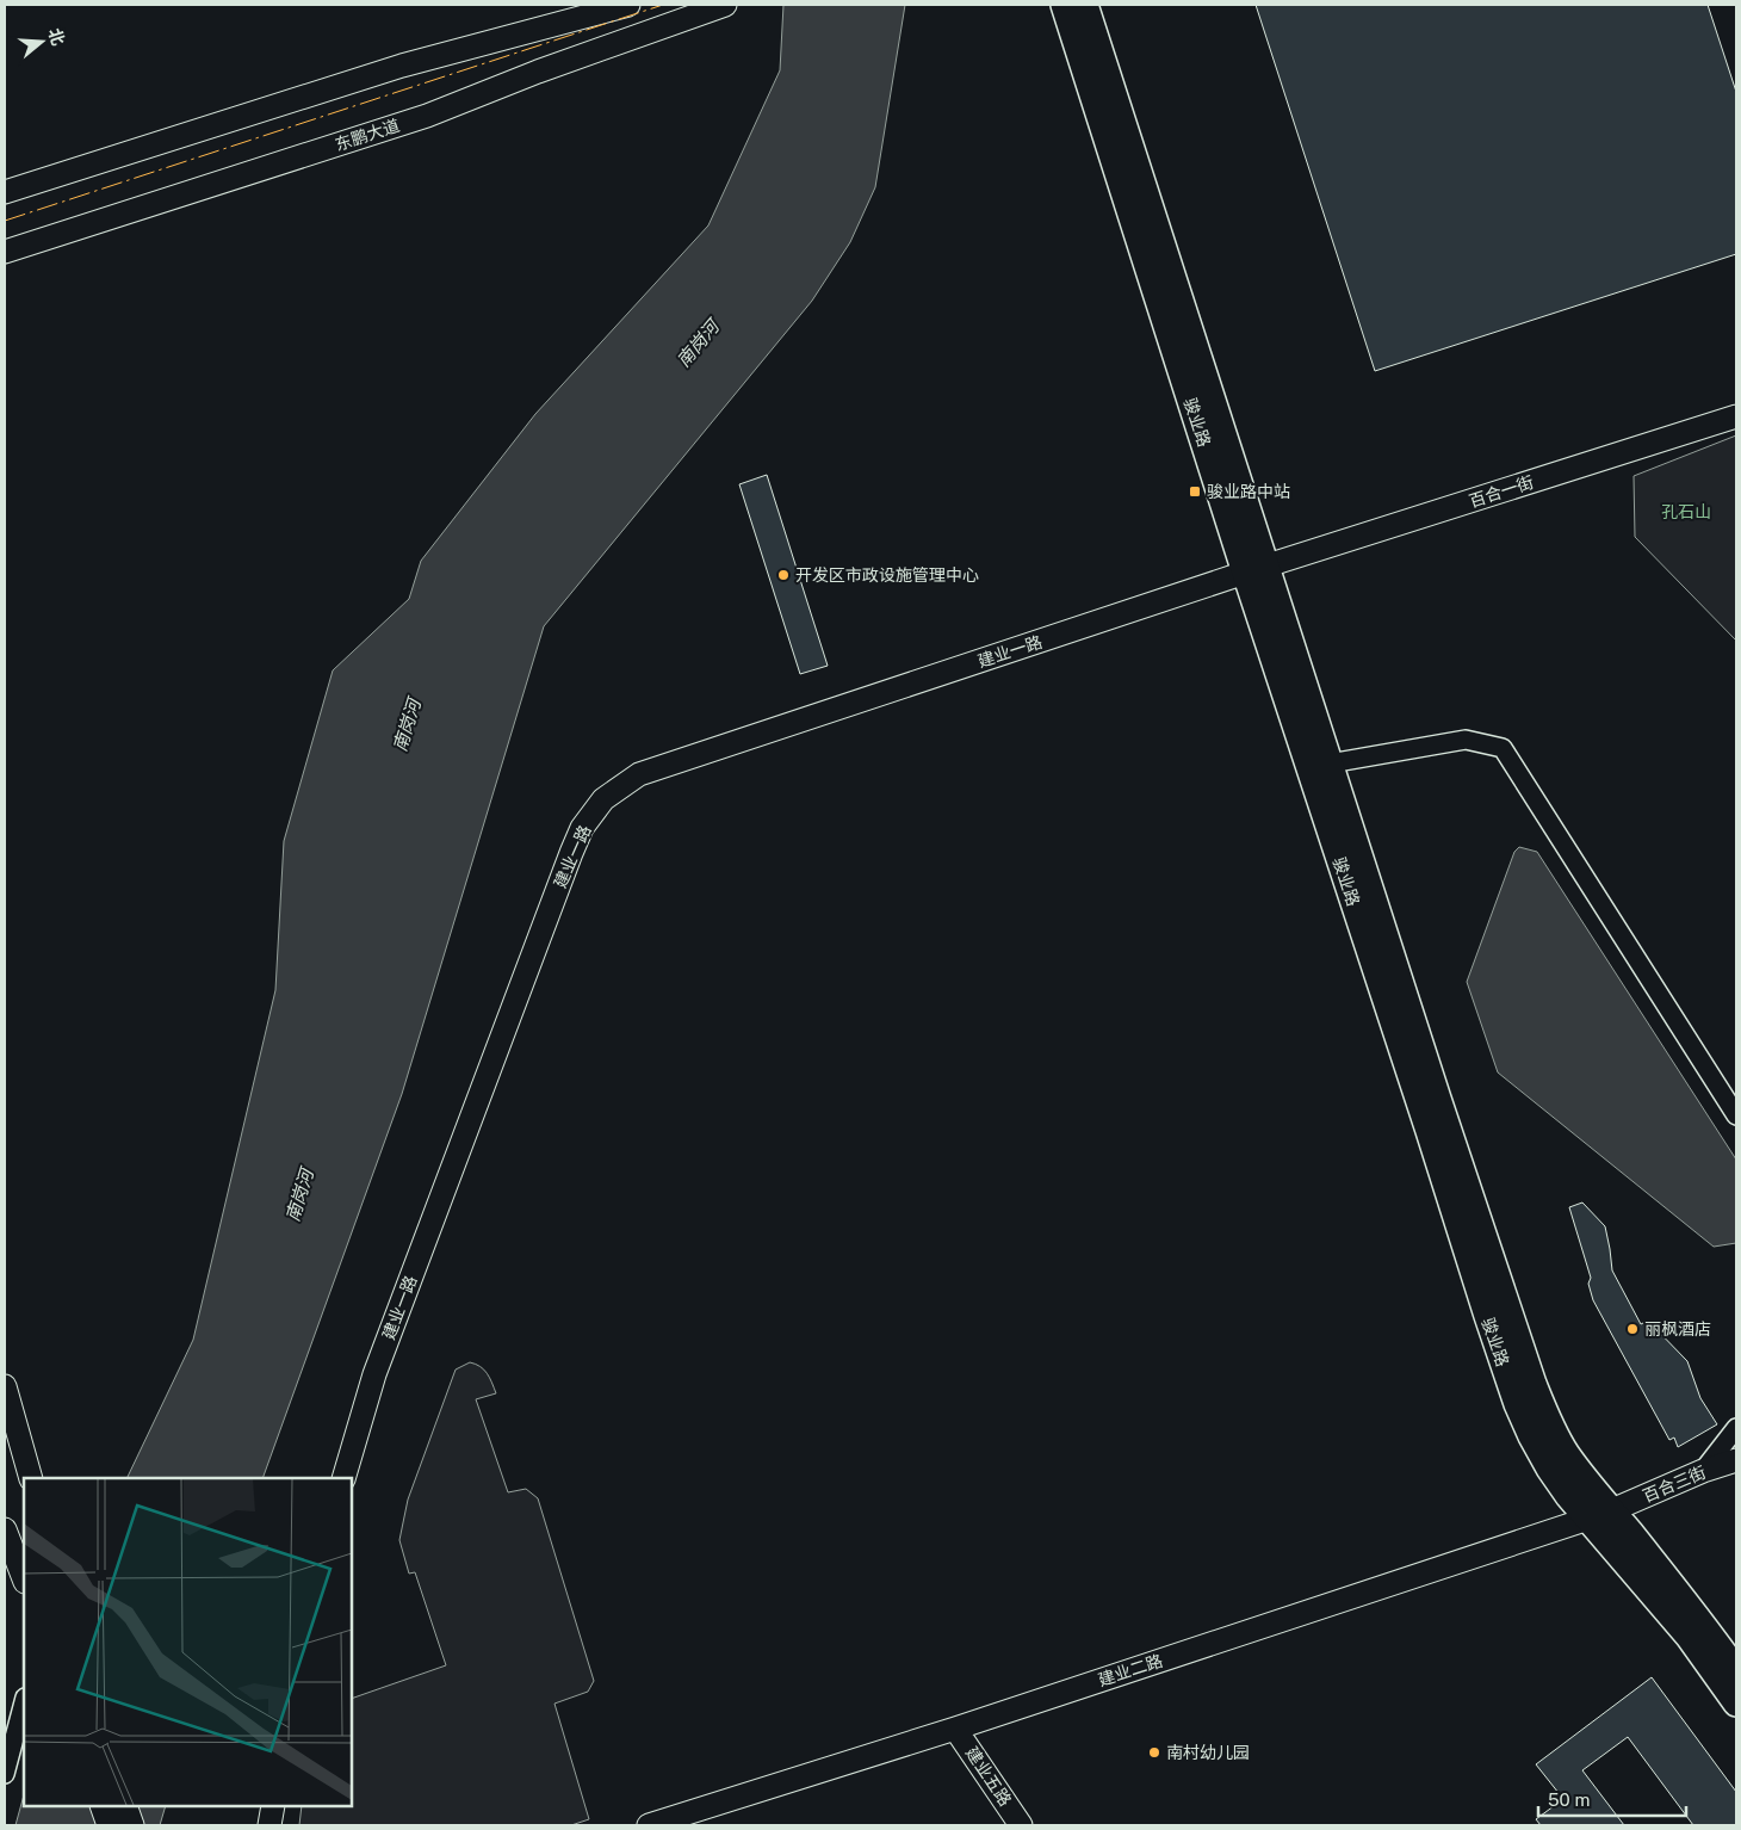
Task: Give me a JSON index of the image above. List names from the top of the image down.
{
  "streets": {
    "main road": ["骏业路"],
    "street": [
      "东鹏大道",
      "百合一街",
      "建业一路",
      "百合三街",
      "建业二路",
      "建业五路"
    ]
  },
  "crossings": [
    ["骏业路", "百合一街"],
    ["骏业路", "建业一路"],
    ["骏业路", "百合三街"],
    ["骏业路", "建业二路"],
    ["百合一街", "建业一路"],
    ["百合三街", "建业二路"],
    ["建业二路", "建业五路"]
  ],
  "water": ["南岗河"],
  "parks": ["孔石山"],
  "places": {
    "transit": ["骏业路中站"],
    "other": ["开发区市政设施管理中心", "丽枫酒店", "南村幼儿园"]
  },
  "scale_bar": "50 m",
  "north": "right"
}
